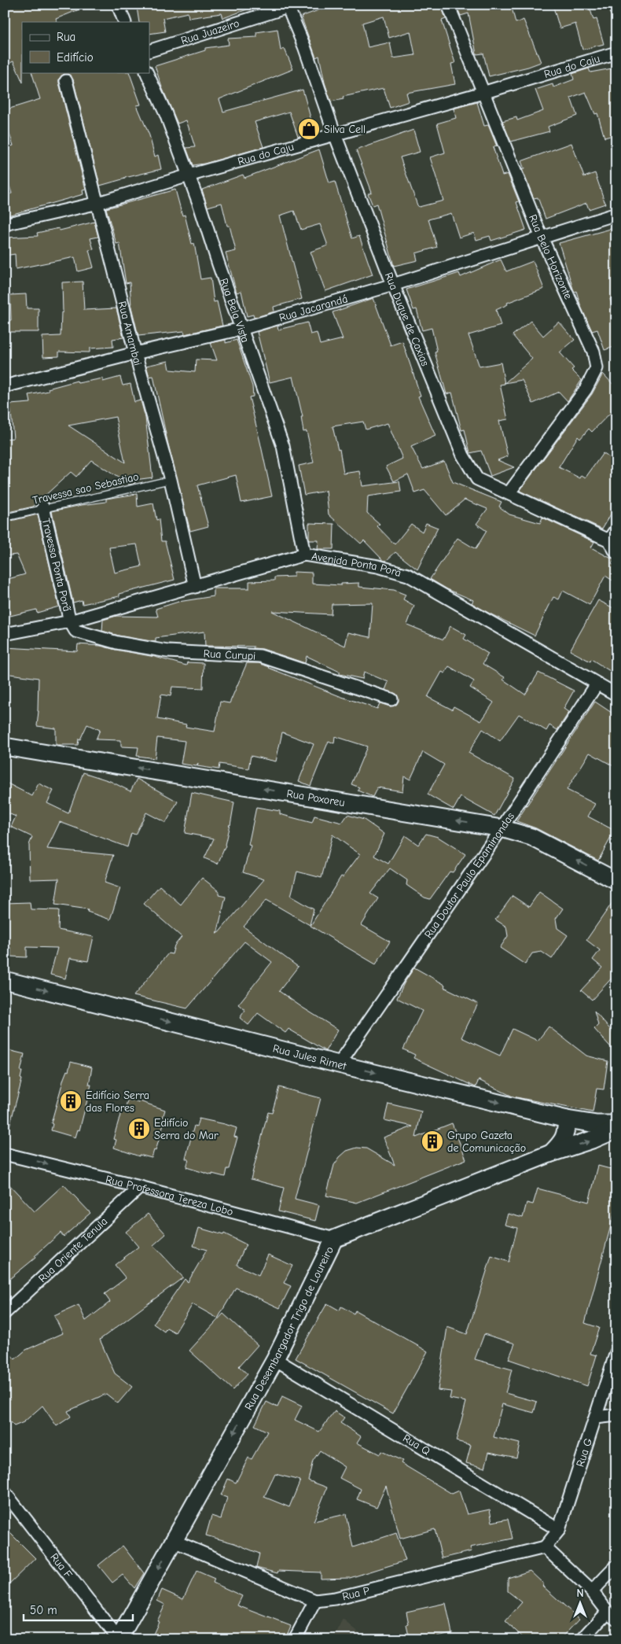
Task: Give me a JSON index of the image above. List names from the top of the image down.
{
  "streets": {
    "street": [
      "Rua Juazeiro",
      "Rua do Caju",
      "Rua Belo Horizonte",
      "Rua Jacarandá",
      "Rua Bela Vista",
      "Rua Duque de Caxias",
      "Rua Amambai",
      "Travessa Ponta Porã",
      "Avenida Ponta Porã",
      "Rua Curupi",
      "Rua Poxoreu",
      "Rua Doutor Paulo Epaminondas",
      "Rua Jules Rimet",
      "Rua Professora Tereza Lobo",
      "Rua Oriente Tenula",
      "Rua Desembargador Trigo de Loureiro",
      "Rua Q",
      "Rua G",
      "Rua F",
      "Rua P"
    ],
    "lane": ["Travessa sao Sebastiao"]
  },
  "crossings": [
    ["Rua Juazeiro", "Rua Duque de Caxias"],
    ["Rua do Caju", "Rua Belo Horizonte"],
    ["Rua do Caju", "Rua Bela Vista"],
    ["Rua do Caju", "Rua Duque de Caxias"],
    ["Rua do Caju", "Rua Amambai"],
    ["Rua Belo Horizonte", "Rua Jacarandá"],
    ["Rua Belo Horizonte", "Rua Duque de Caxias"],
    ["Rua Jacarandá", "Rua Bela Vista"],
    ["Rua Jacarandá", "Rua Duque de Caxias"],
    ["Rua Jacarandá", "Rua Amambai"],
    ["Rua Bela Vista", "Avenida Ponta Porã"],
    ["Rua Amambai", "Travessa sao Sebastiao"],
    ["Rua Amambai", "Avenida Ponta Porã"],
    ["Travessa sao Sebastiao", "Travessa Ponta Porã"],
    ["Travessa Ponta Porã", "Avenida Ponta Porã"],
    ["Travessa Ponta Porã", "Rua Curupi"],
    ["Avenida Ponta Porã", "Rua Curupi"],
    ["Avenida Ponta Porã", "Rua Doutor Paulo Epaminondas"],
    ["Rua Poxoreu", "Rua Doutor Paulo Epaminondas"],
    ["Rua Doutor Paulo Epaminondas", "Rua Jules Rimet"],
    ["Rua Professora Tereza Lobo", "Rua Oriente Tenula"],
    ["Rua Professora Tereza Lobo", "Rua Desembargador Trigo de Loureiro"],
    ["Rua Desembargador Trigo de Loureiro", "Rua Q"],
    ["Rua Desembargador Trigo de Loureiro", "Rua F"],
    ["Rua Desembargador Trigo de Loureiro", "Rua P"],
    ["Rua Q", "Rua G"],
    ["Rua G", "Rua P"]
  ],
  "one_way": ["Rua Poxoreu", "Rua Jules Rimet", "Rua Professora Tereza Lobo"],
  "places": {
    "shop": ["Silva Cell"],
    "building": ["Edifício Serra das Flores", "Edifício Serra do Mar", "Grupo Gazeta de Comunicação"]
  },
  "legend": ["Rua", "Edifício"],
  "scale_bar": "50 m",
  "north": "top"
}
